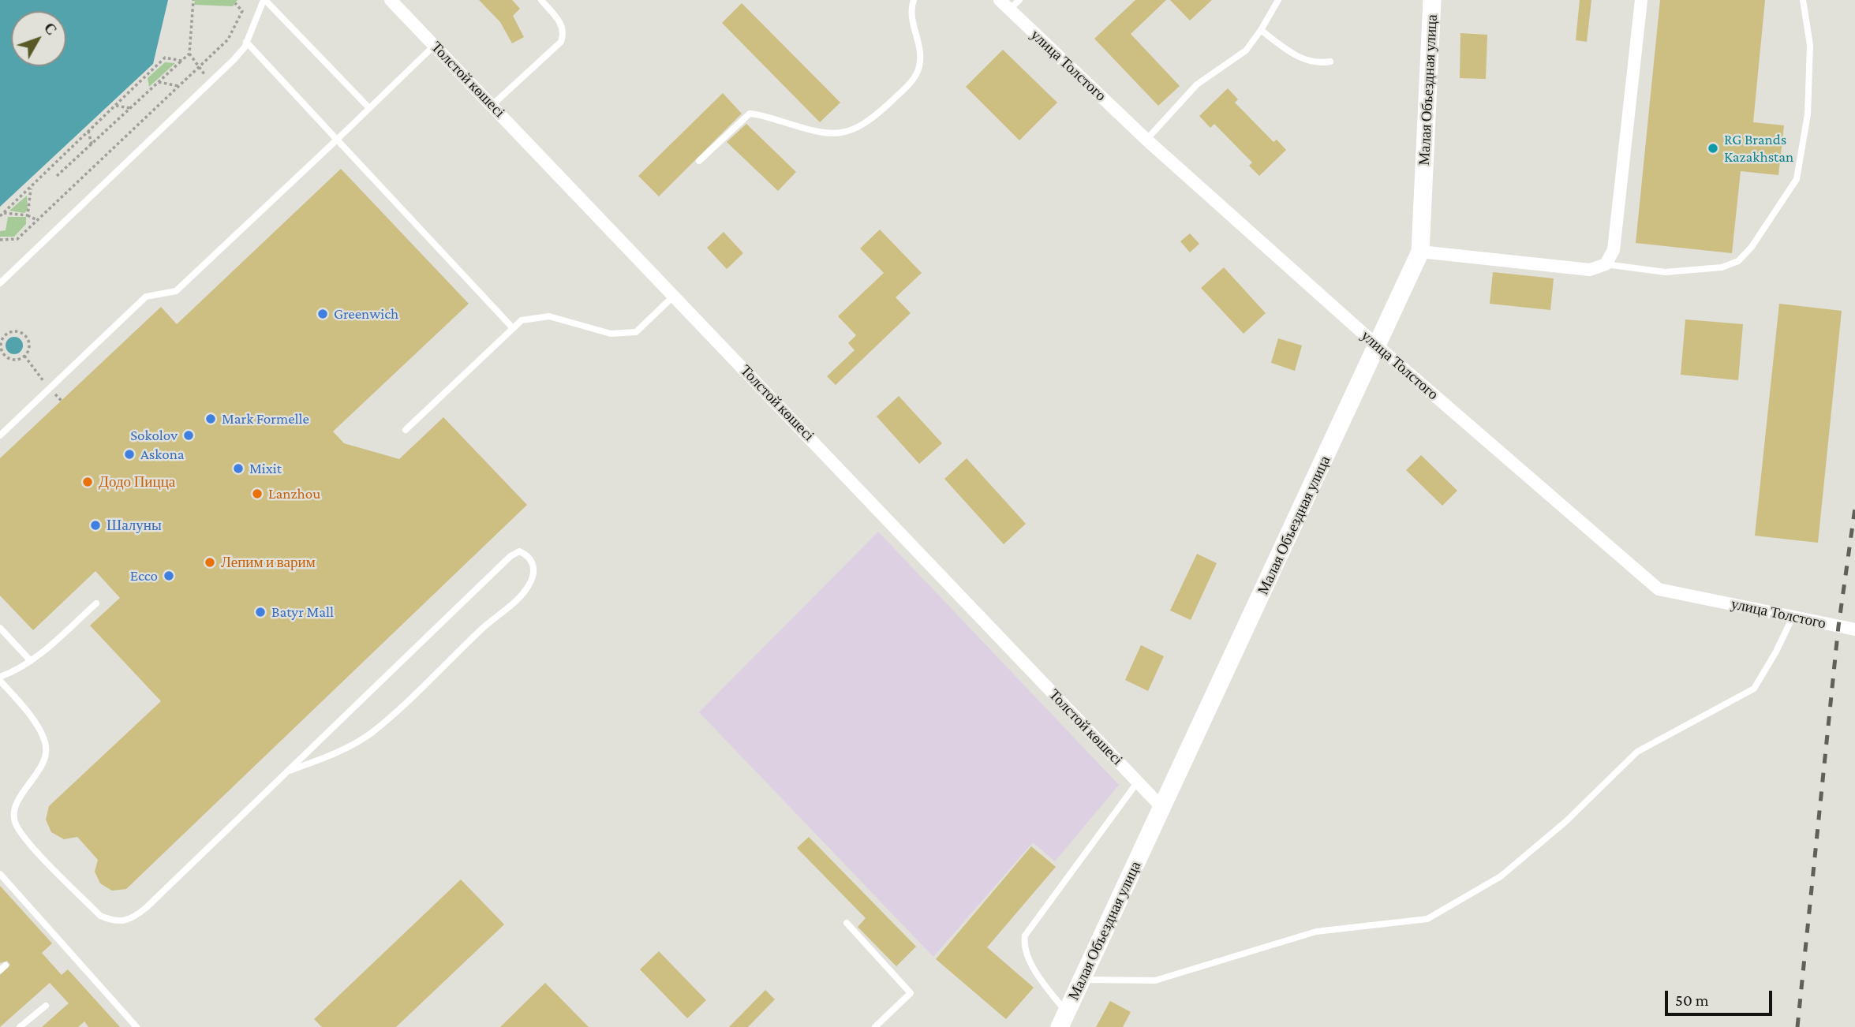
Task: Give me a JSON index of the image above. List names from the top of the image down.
{
  "streets": {
    "street": ["улица Толстого", "Толстой көшесі", "Малая Объездная улица"]
  },
  "crossings": [
    ["улица Толстого", "Малая Объездная улица"],
    ["Толстой көшесі", "Малая Объездная улица"]
  ],
  "places": [
    "RG Brands Kazakhstan",
    "Greenwich",
    "Mark Formelle",
    "Sokolov",
    "Askona",
    "Mixit",
    "Додо Пицца",
    "Lanzhou",
    "Шалуны",
    "Лепим и варим",
    "Ecco",
    "Batyr Mall"
  ],
  "scale_bar": "50 m",
  "north": "top right"
}
